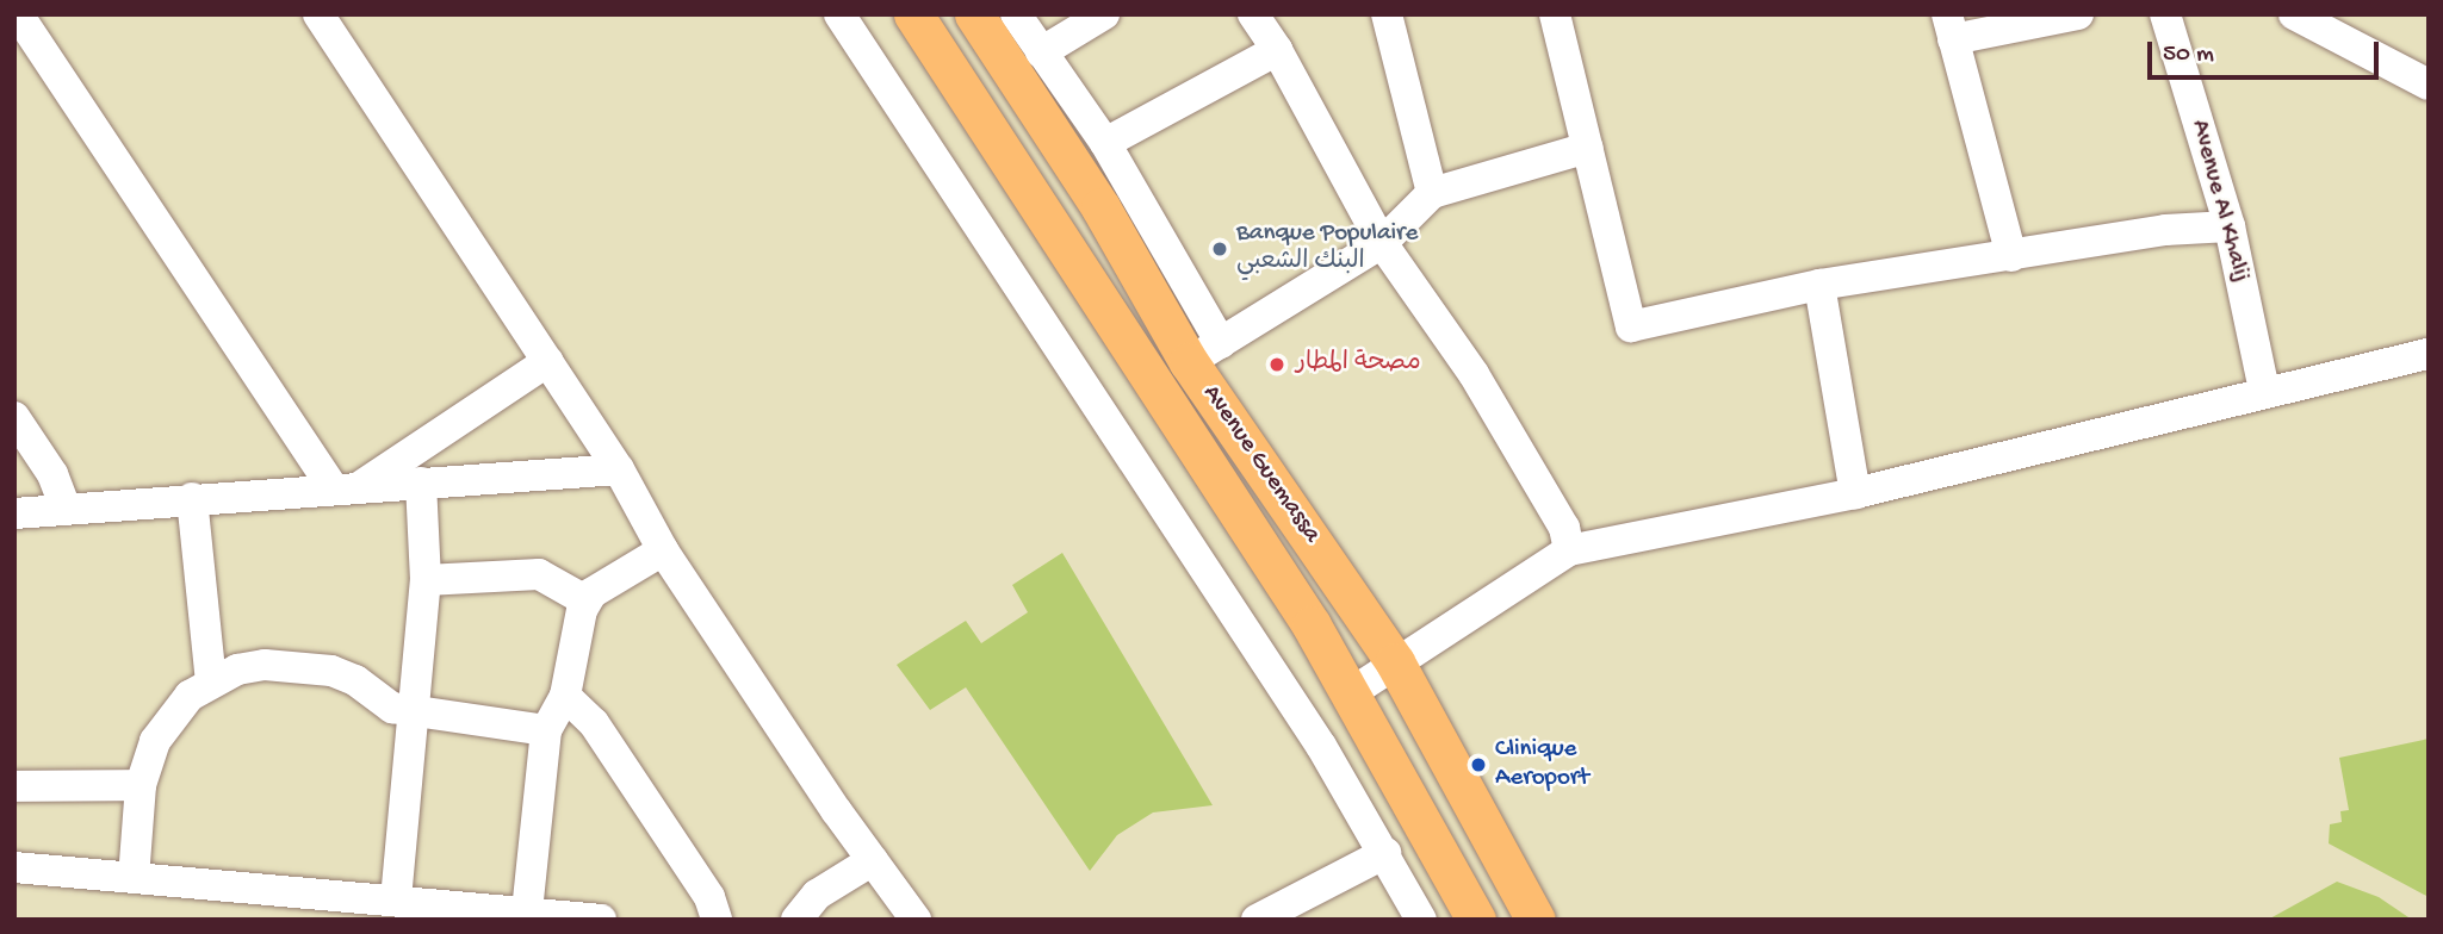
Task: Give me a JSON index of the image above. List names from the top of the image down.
{
  "streets": {
    "main road": ["Avenue Guemassa"],
    "street": ["Avenue Al Khalij"]
  },
  "places": ["Banque Populaire البنك الشعبي", "مصحة المطار", "Clinique Aeroport"],
  "scale_bar": "50 m"
}
